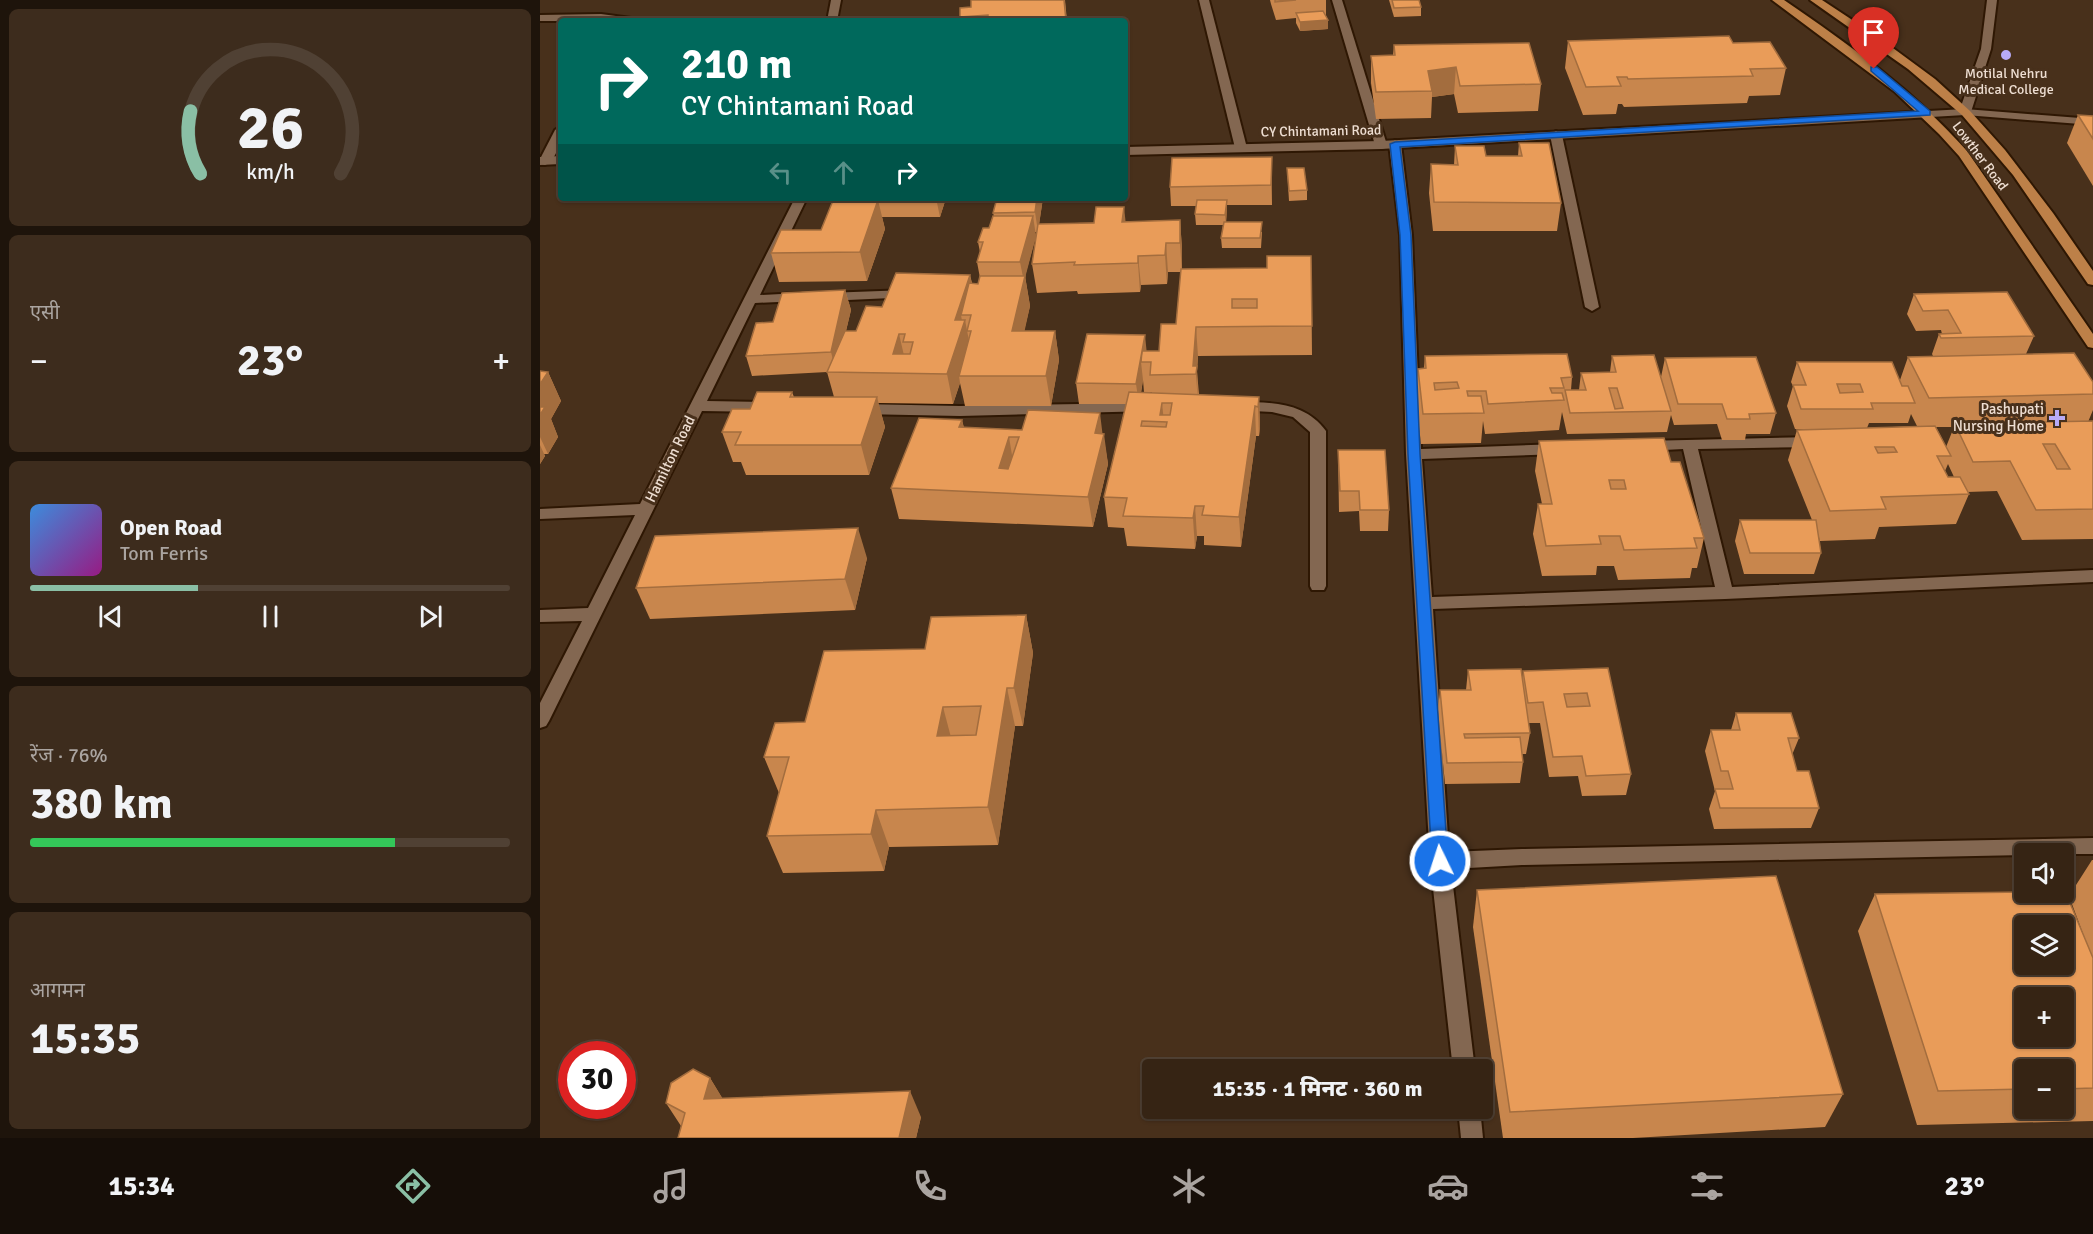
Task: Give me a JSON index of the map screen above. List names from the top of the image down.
{
  "streets": {
    "main road": ["Lowther Road"],
    "street": ["CY Chintamani Road", "Hamilton Road"]
  },
  "crossings": [
    ["CY Chintamani Road", "Lowther Road"]
  ],
  "places": {
    "other": ["Motilal Nehru Medical College"],
    "health": ["Pashupati Nursing Home"]
  },
  "page": {
    "turn": ["210 m", "CY Chintamani Road"],
    "tile": [
      "एसी",
      ["रेंज · 76%", "380 km"],
      ["आगमन", "15:35"]
    ],
    "heat": ["−", "23°", "+"],
    "song": ["Open Road", "Tom Ferris"],
    "map_buttons": ["+", "−"],
    "limit": "30",
    "trip": "15:35 · 1 मिनट · 360 m",
    "tabs": ["15:34", "23°"],
    "gauge": ["26", "km/h"]
  }
}
